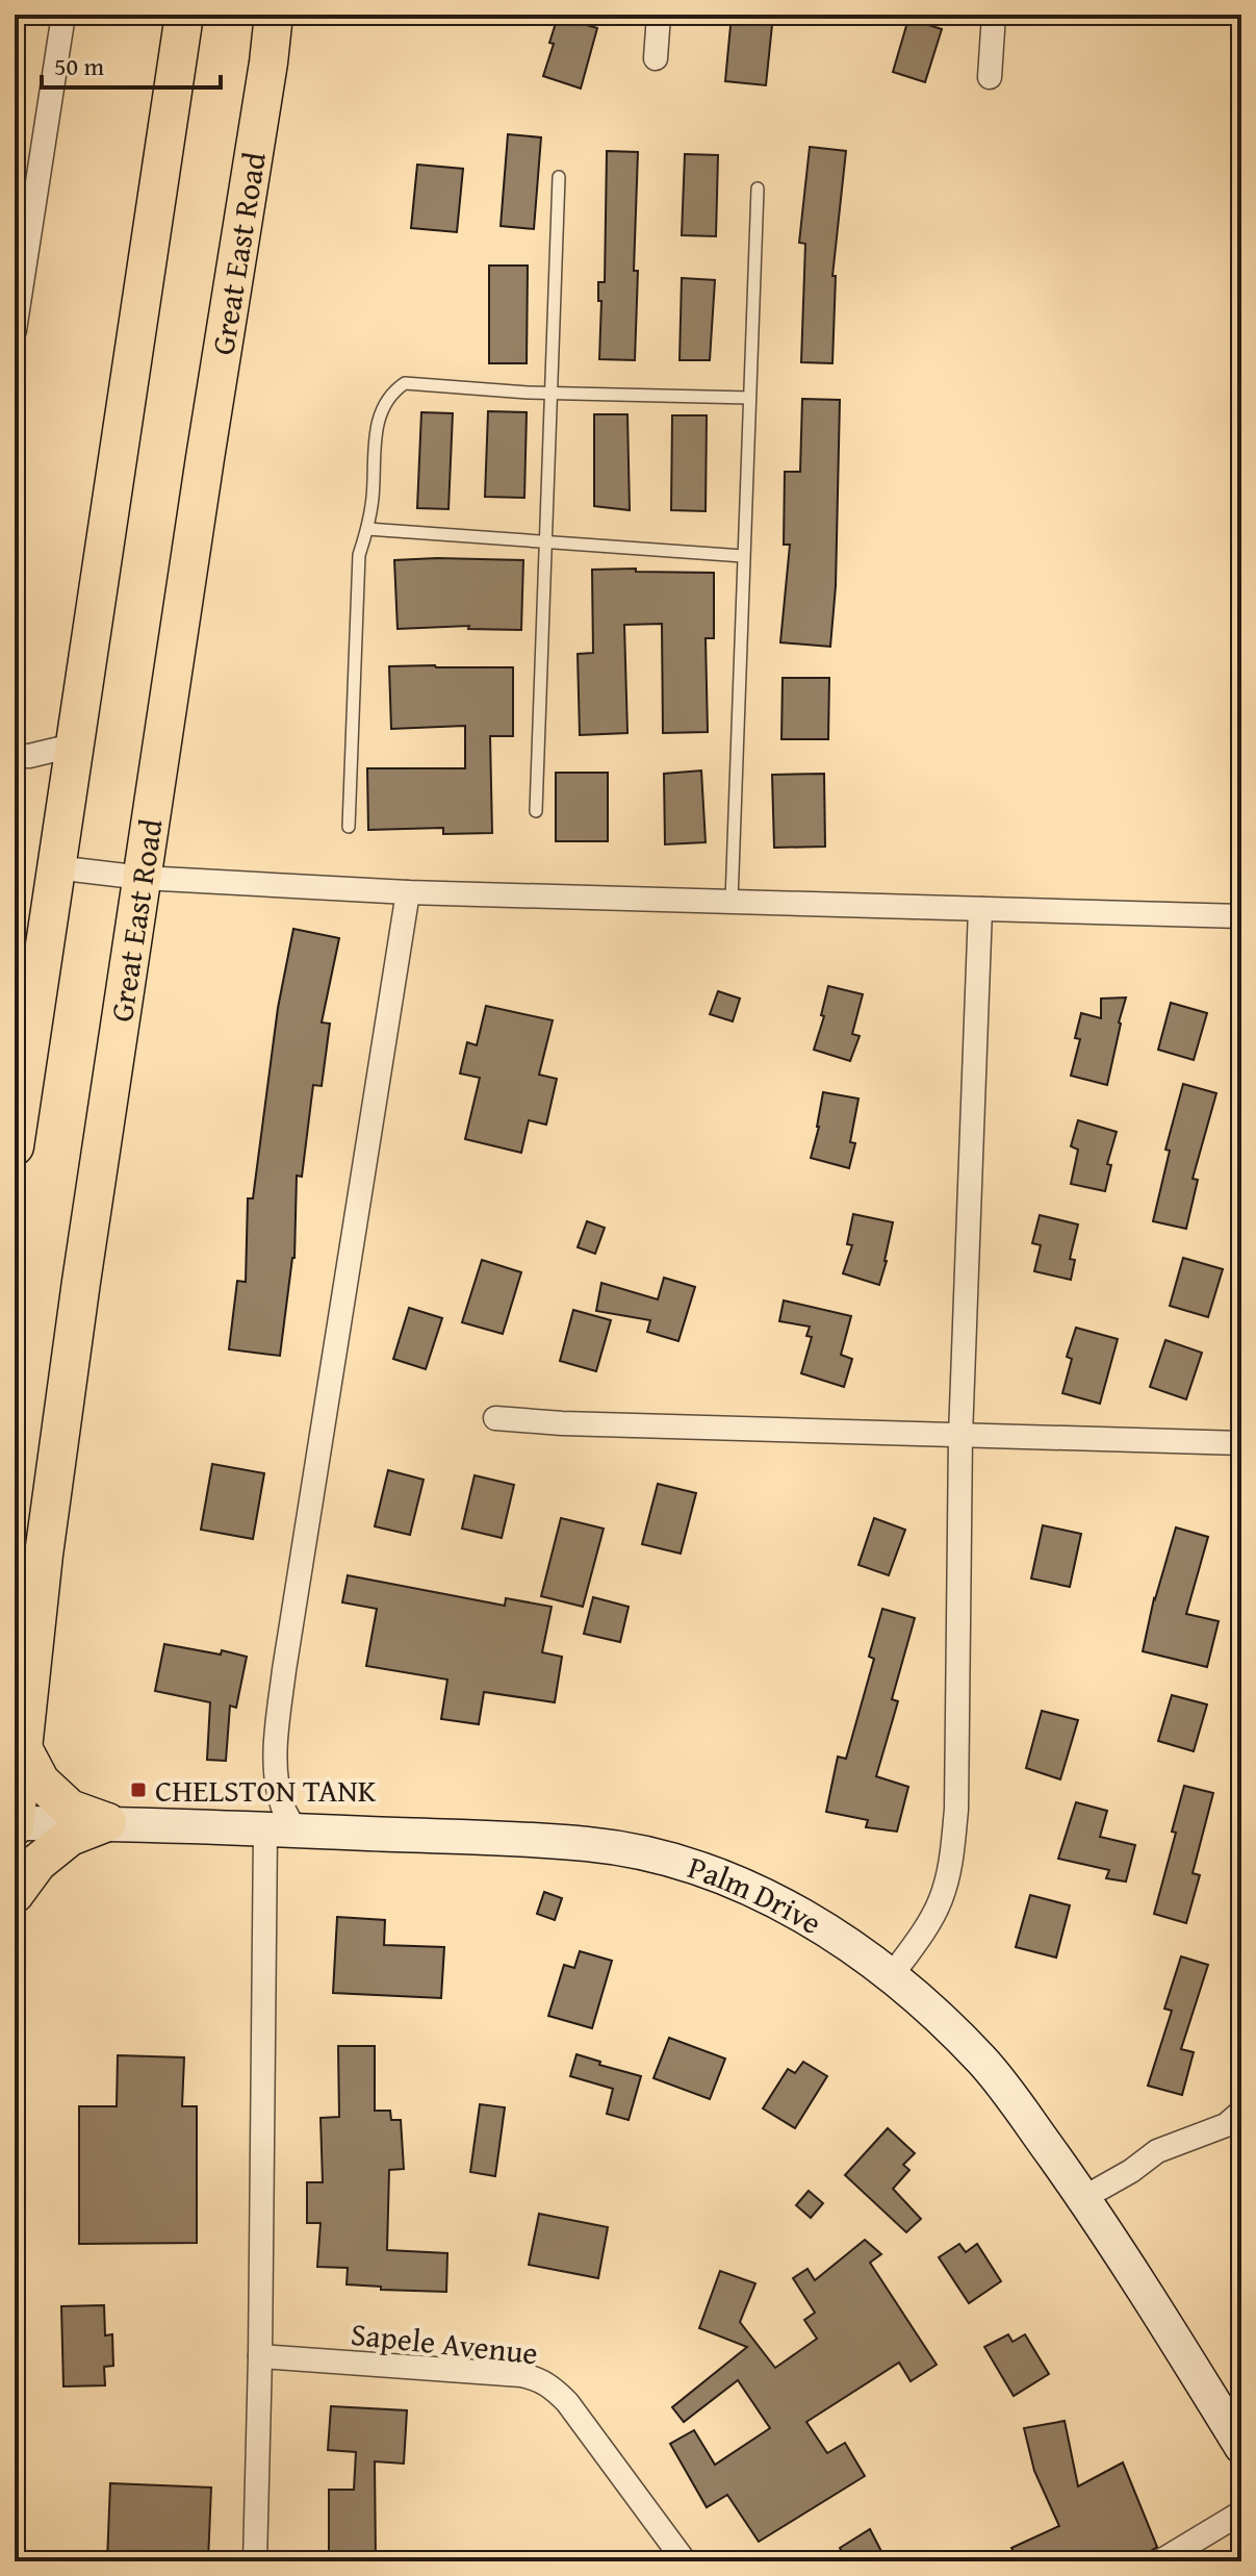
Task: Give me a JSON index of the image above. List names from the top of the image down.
{
  "streets": {
    "main road": ["Great East Road"],
    "street": ["Palm Drive", "Sapele Avenue"]
  },
  "crossings": [
    ["Great East Road", "Palm Drive"]
  ],
  "places": {
    "transit": ["CHELSTON TANK"]
  },
  "scale_bar": "50 m"
}
